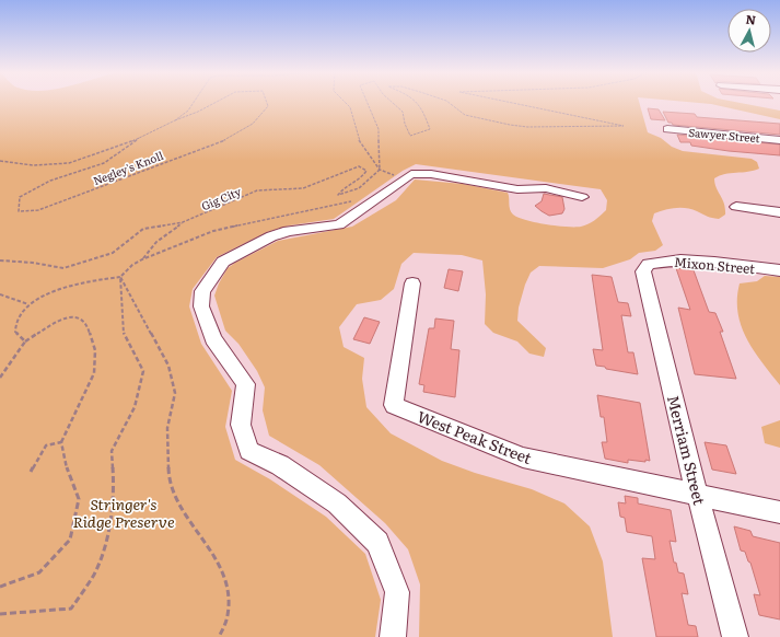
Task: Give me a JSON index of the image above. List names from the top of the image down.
{
  "streets": {
    "street": [
      "Sawyer Street",
      "Mixon Street",
      "West Peak Street",
      "Merriam Street"
    ],
    "path": ["Negley's Knoll", "Gig City"]
  },
  "crossings": [
    ["Mixon Street", "Merriam Street"],
    ["West Peak Street", "Merriam Street"]
  ],
  "parks": ["Stringer's Ridge Preserve"],
  "north": "top"
}
